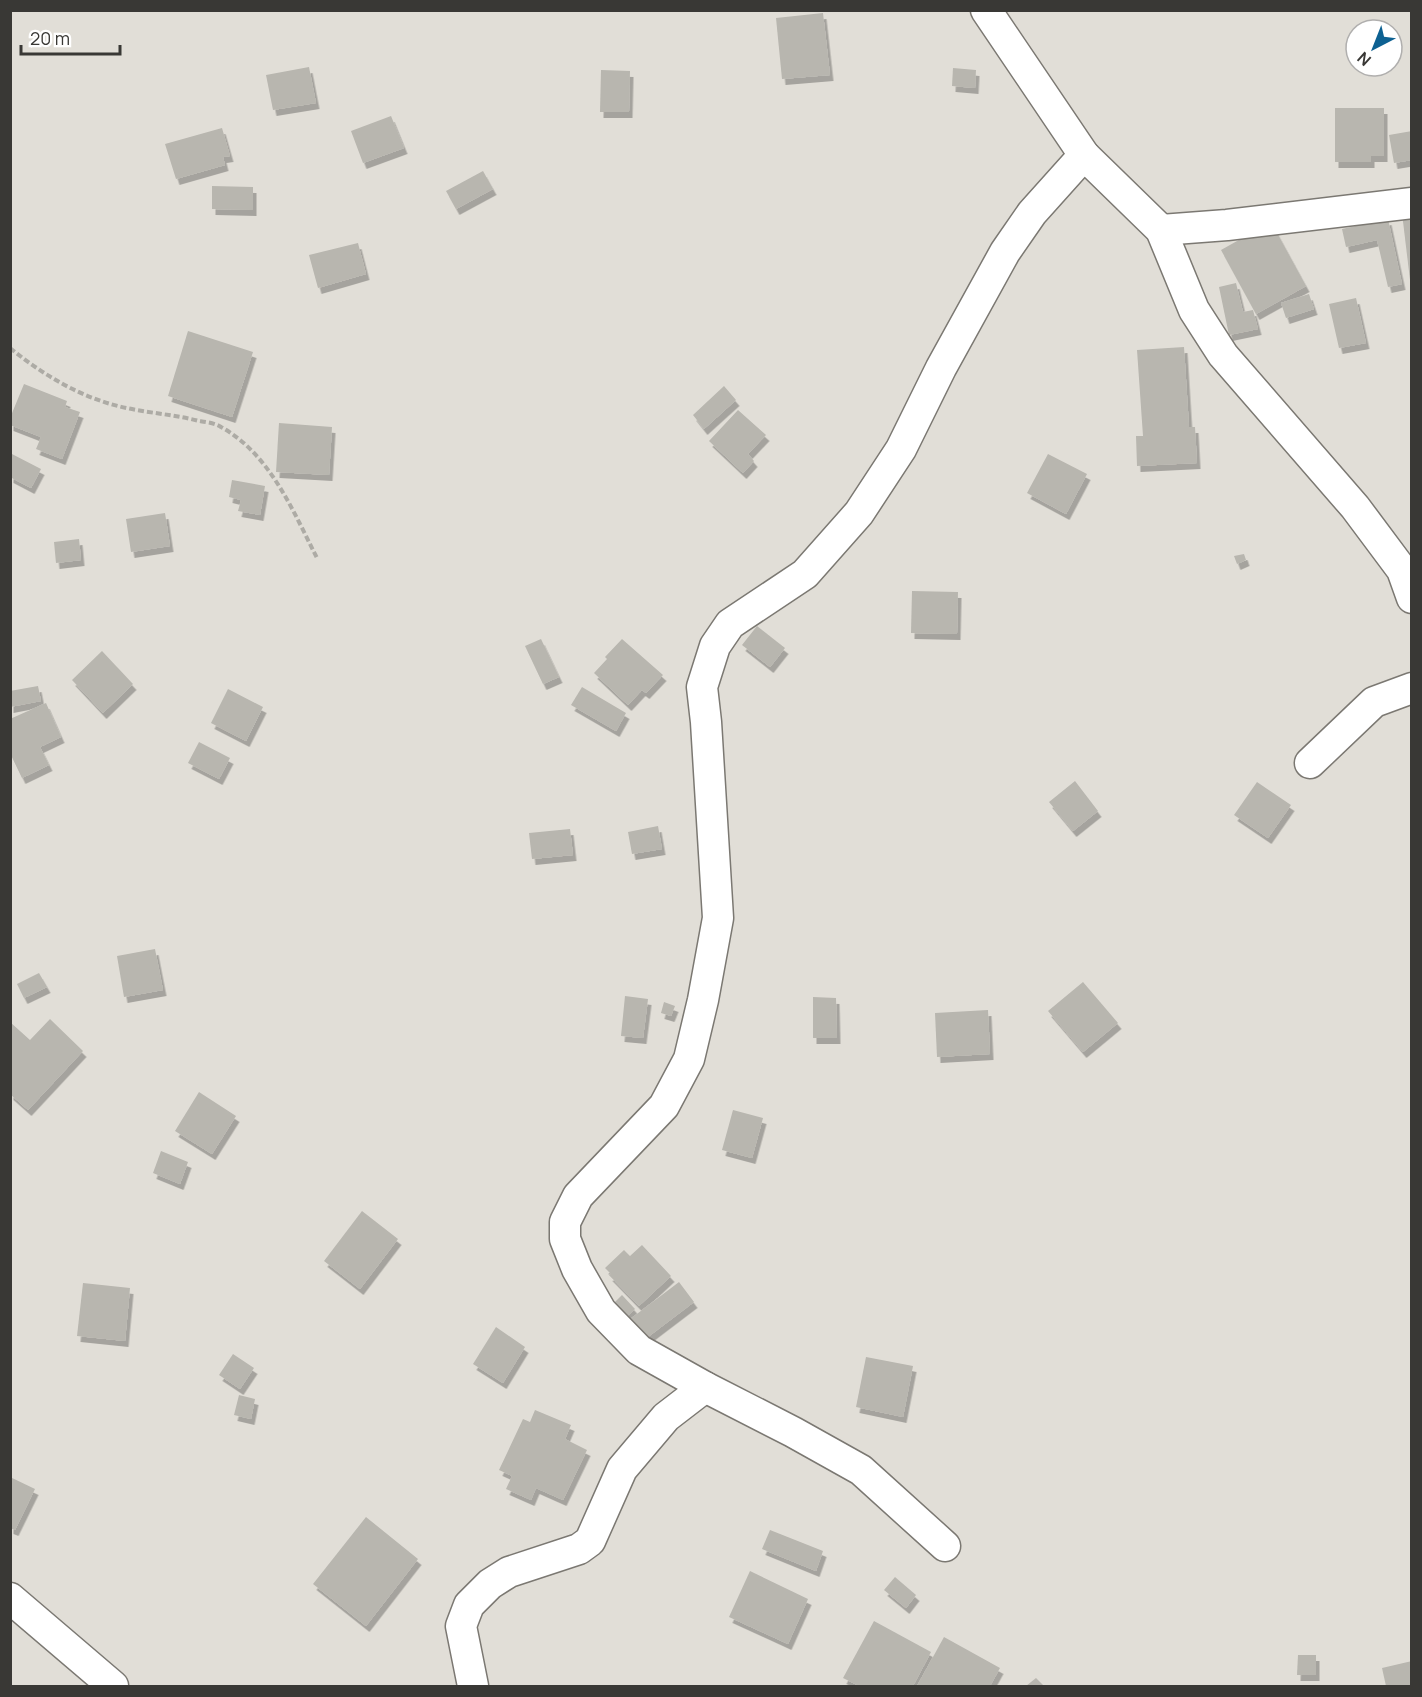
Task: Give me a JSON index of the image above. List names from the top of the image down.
{
  "scale_bar": "20 m",
  "north": "bottom left"
}
